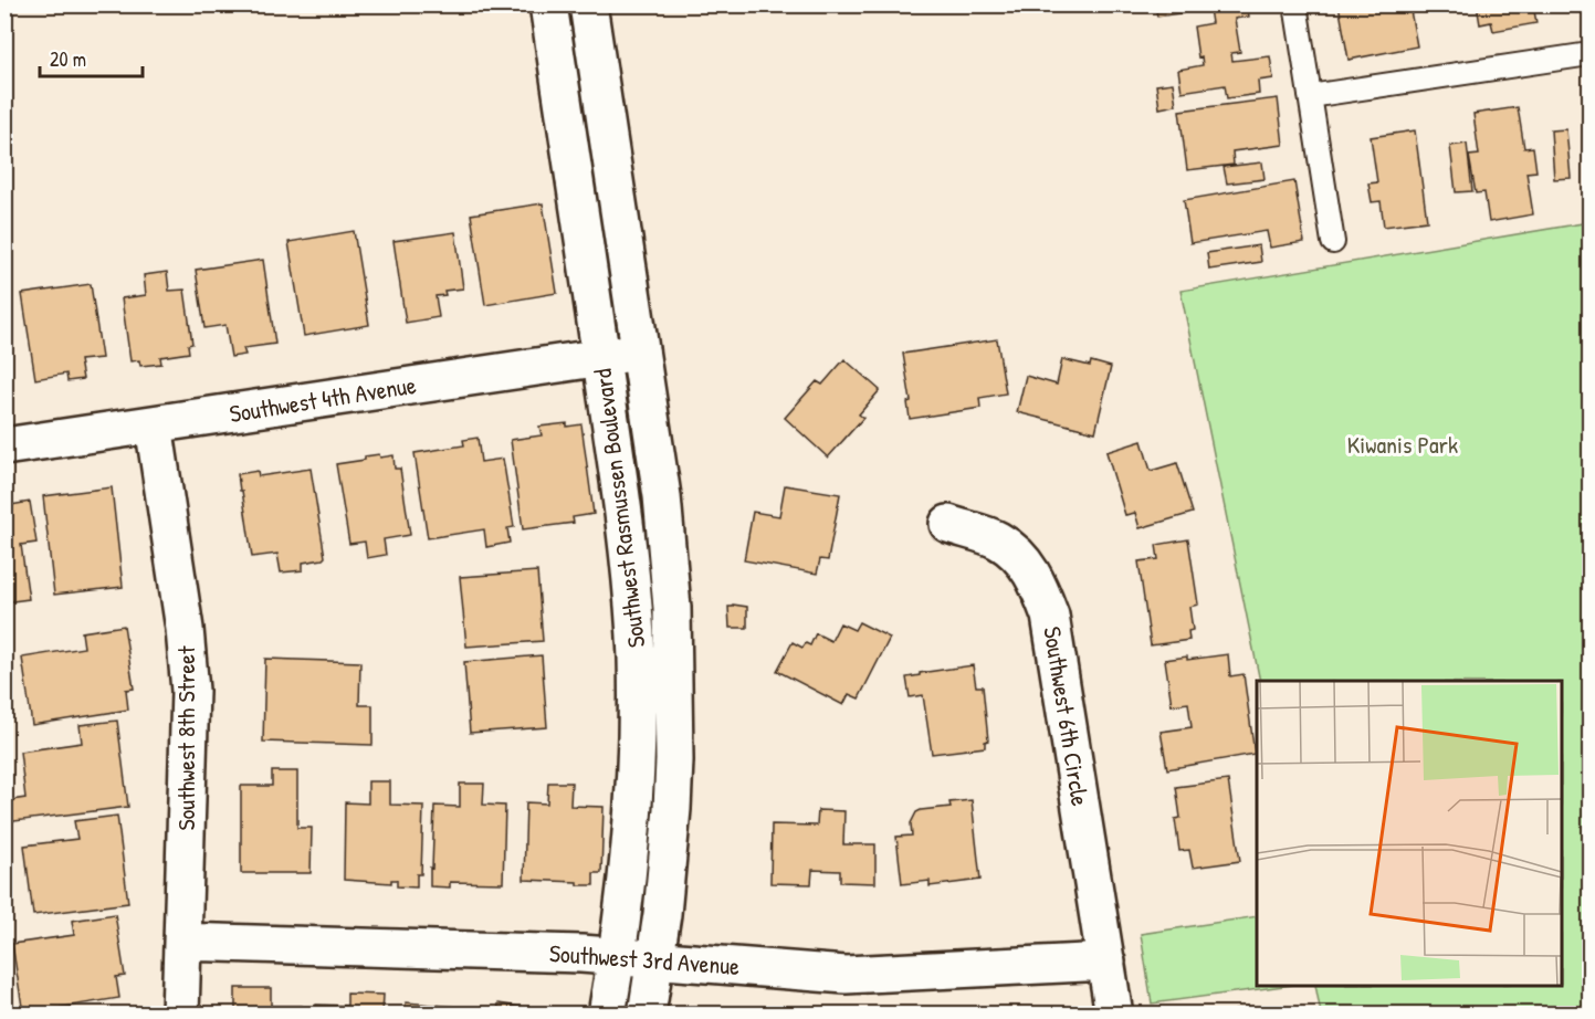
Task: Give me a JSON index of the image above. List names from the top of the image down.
{
  "streets": {
    "street": [
      "Southwest 4th Avenue",
      "Southwest Rasmussen Boulevard",
      "Southwest 6th Circle",
      "Southwest 8th Street",
      "Southwest 3rd Avenue"
    ]
  },
  "crossings": [
    ["Southwest 4th Avenue", "Southwest Rasmussen Boulevard"],
    ["Southwest 4th Avenue", "Southwest 8th Street"],
    ["Southwest Rasmussen Boulevard", "Southwest 3rd Avenue"],
    ["Southwest 6th Circle", "Southwest 3rd Avenue"],
    ["Southwest 8th Street", "Southwest 3rd Avenue"]
  ],
  "parks": ["Kiwanis Park"],
  "scale_bar": "20 m"
}
